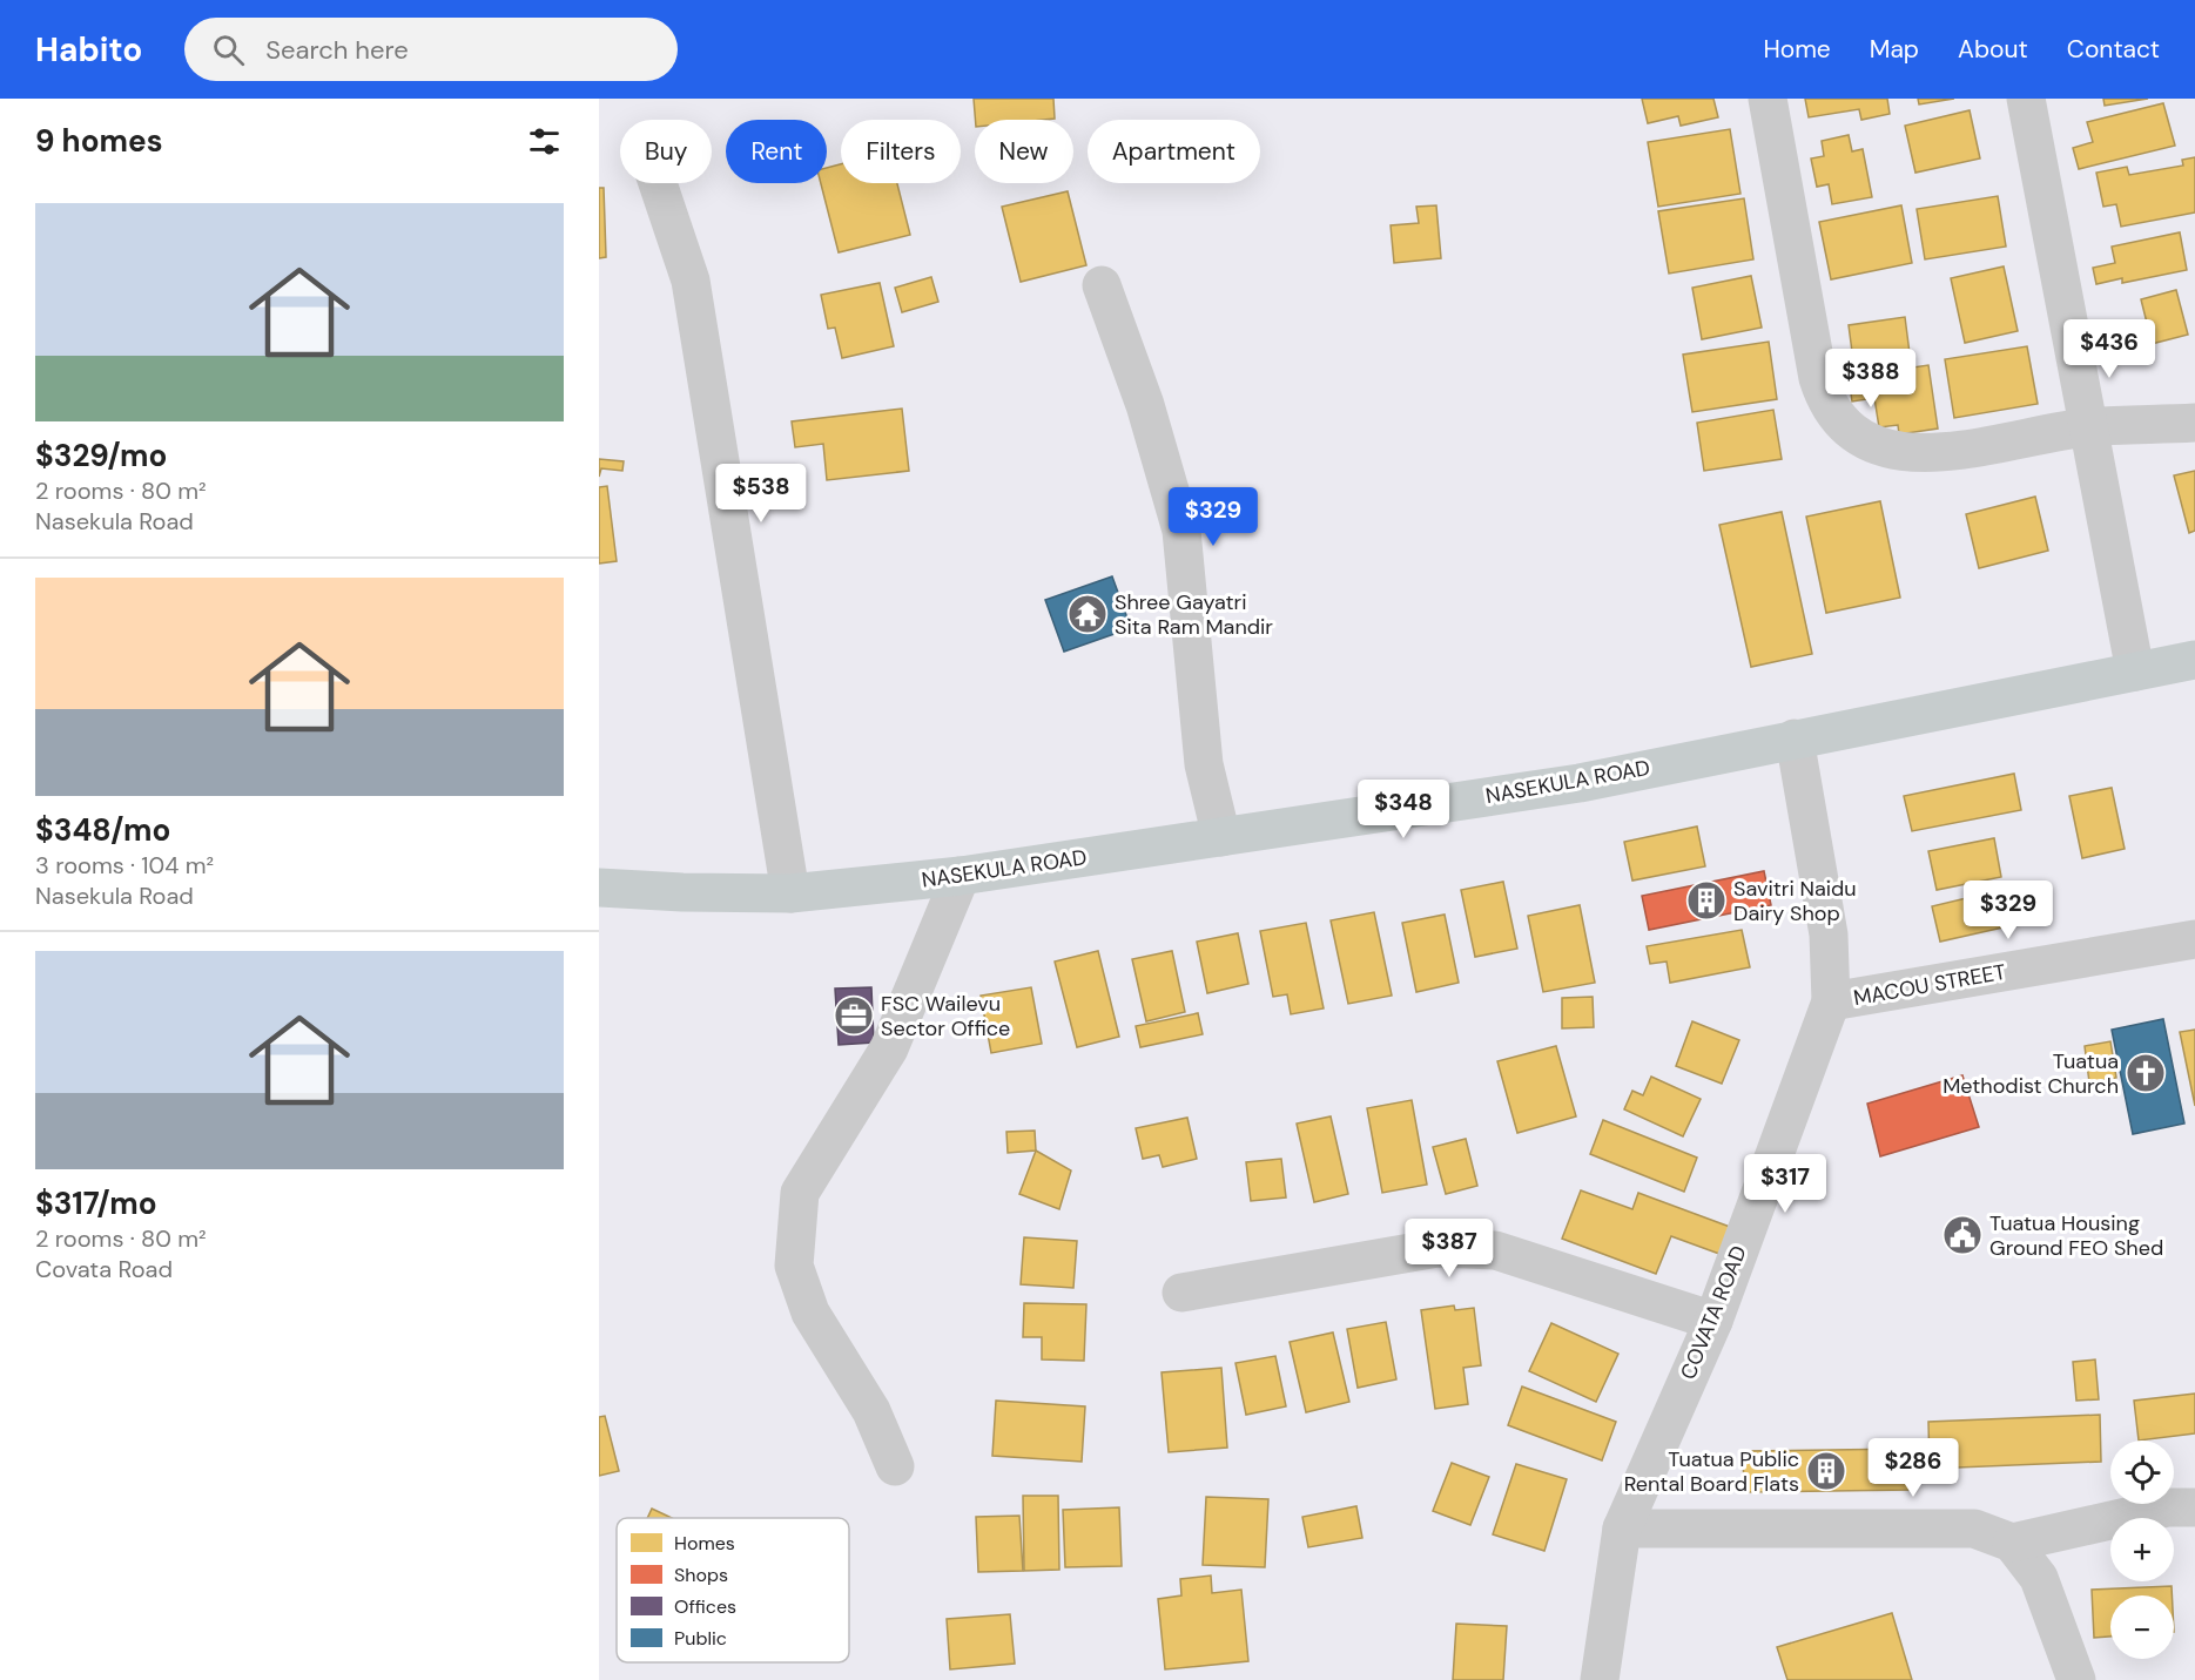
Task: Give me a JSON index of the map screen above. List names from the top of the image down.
{
  "streets": {
    "main road": ["NASEKULA ROAD"],
    "street": ["MACOU STREET", "COVATA ROAD"]
  },
  "crossings": [
    ["NASEKULA ROAD", "COVATA ROAD"],
    ["MACOU STREET", "COVATA ROAD"]
  ],
  "places": {
    "temple": ["Shree Gayatri Sita Ram Mandir"],
    "building": ["Savitri Naidu Dairy Shop", "Tuatua Public Rental Board Flats"],
    "office": ["FSC Wailevu Sector Office"],
    "church": ["Tuatua Methodist Church"],
    "public building": ["Tuatua Housing Ground FEO Shed"]
  },
  "legend": [
    "Homes",
    "Shops",
    "Offices",
    "Public"
  ],
  "page": {
    "header": "Habito",
    "search": "Search here",
    "nav": [
      "Home",
      "Map",
      "About",
      "Contact"
    ],
    "heading": "9 homes",
    "chip": [
      "Buy",
      "Rent",
      "Filters",
      "New",
      "Apartment"
    ],
    "list": [
      {
        "name": "$329/mo",
        "note": "2 rooms · 80 m² · Nasekula Road"
      },
      {
        "name": "$348/mo",
        "note": "3 rooms · 104 m² · Nasekula Road"
      },
      {
        "name": "$317/mo",
        "note": "2 rooms · 80 m² · Covata Road"
      }
    ],
    "price": [
      "$436",
      "$388",
      "$538",
      "$329",
      "$348",
      "$329",
      "$317",
      "$387",
      "$286"
    ],
    "map_buttons": ["+", "−"]
  }
}
